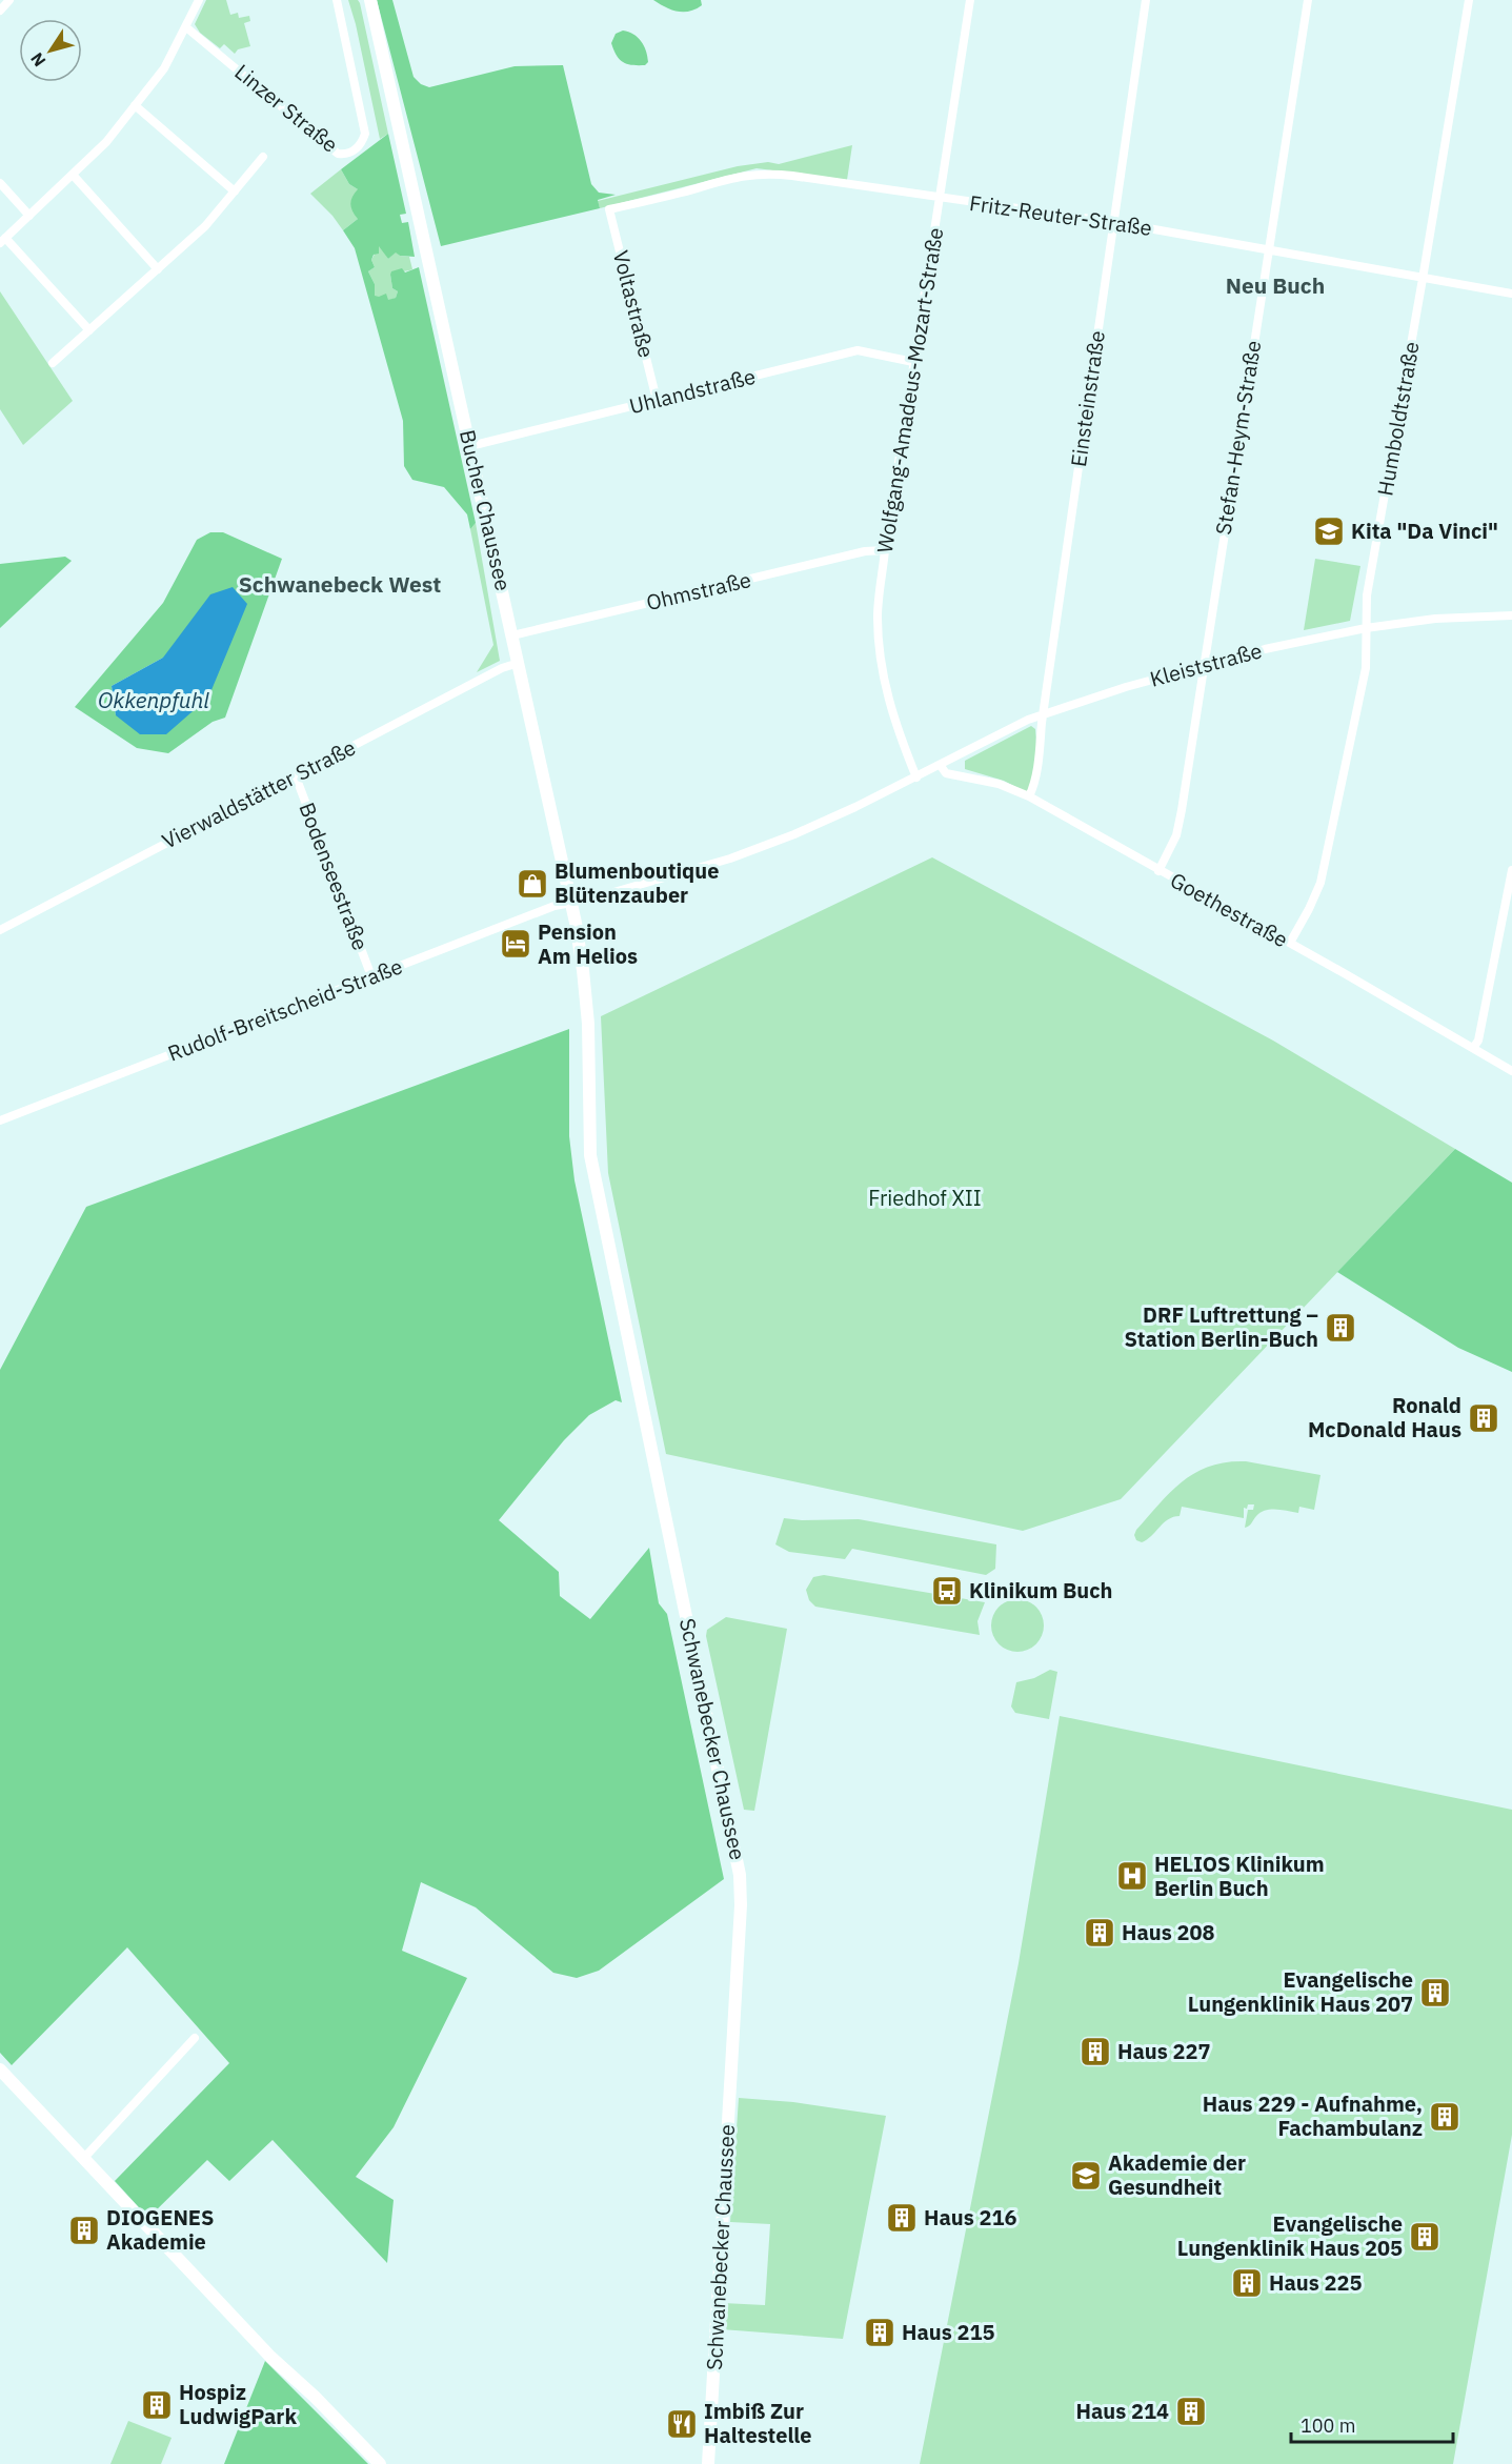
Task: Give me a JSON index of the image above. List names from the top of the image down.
{
  "streets": {
    "main road": ["Bucher Chaussee", "Schwanebecker Chaussee"],
    "street": [
      "Linzer Straße",
      "Fritz-Reuter-Straße",
      "Voltastraße",
      "Wolfgang-Amadeus-Mozart-Straße",
      "Uhlandstraße",
      "Einsteinstraße",
      "Humboldtstraße",
      "Stefan-Heym-Straße",
      "Ohmstraße",
      "Kleiststraße",
      "Vierwaldstätter Straße",
      "Bodenseestraße",
      "Goethestraße",
      "Rudolf-Breitscheid-Straße"
    ]
  },
  "crossings": [
    ["Fritz-Reuter-Straße", "Voltastraße"],
    ["Fritz-Reuter-Straße", "Wolfgang-Amadeus-Mozart-Straße"],
    ["Fritz-Reuter-Straße", "Einsteinstraße"],
    ["Fritz-Reuter-Straße", "Humboldtstraße"],
    ["Fritz-Reuter-Straße", "Stefan-Heym-Straße"],
    ["Voltastraße", "Uhlandstraße"],
    ["Wolfgang-Amadeus-Mozart-Straße", "Uhlandstraße"],
    ["Wolfgang-Amadeus-Mozart-Straße", "Ohmstraße"],
    ["Wolfgang-Amadeus-Mozart-Straße", "Kleiststraße"],
    ["Wolfgang-Amadeus-Mozart-Straße", "Rudolf-Breitscheid-Straße"],
    ["Uhlandstraße", "Bucher Chaussee"],
    ["Einsteinstraße", "Kleiststraße"],
    ["Einsteinstraße", "Goethestraße"],
    ["Humboldtstraße", "Kleiststraße"],
    ["Humboldtstraße", "Goethestraße"],
    ["Stefan-Heym-Straße", "Kleiststraße"],
    ["Stefan-Heym-Straße", "Goethestraße"],
    ["Bucher Chaussee", "Ohmstraße"],
    ["Bucher Chaussee", "Vierwaldstätter Straße"],
    ["Bucher Chaussee", "Rudolf-Breitscheid-Straße"],
    ["Bucher Chaussee", "Schwanebecker Chaussee"],
    ["Kleiststraße", "Goethestraße"],
    ["Kleiststraße", "Rudolf-Breitscheid-Straße"],
    ["Vierwaldstätter Straße", "Bodenseestraße"],
    ["Bodenseestraße", "Rudolf-Breitscheid-Straße"]
  ],
  "districts": ["Neu Buch", "Schwanebeck West"],
  "water": ["Okkenpfuhl"],
  "parks": ["Friedhof XII"],
  "places": {
    "school or university": ["Kita \"Da Vinci\"", "Akademie der Gesundheit"],
    "shop": ["Blumenboutique Blütenzauber"],
    "hotel": ["Pension Am Helios"],
    "building": [
      "DRF Luftrettung – Station Berlin-Buch",
      "Ronald McDonald Haus",
      "Haus 208",
      "Evangelische Lungenklinik Haus 207",
      "Haus 227",
      "Haus 229 - Aufnahme, Fachambulanz",
      "Haus 216",
      "DIOGENES Akademie",
      "Evangelische Lungenklinik Haus 205",
      "Haus 225",
      "Haus 215",
      "Hospiz LudwigPark",
      "Haus 214"
    ],
    "bus stop": ["Klinikum Buch"],
    "hospital": ["HELIOS Klinikum Berlin Buch"],
    "restaurant": ["Imbiß Zur Haltestelle"]
  },
  "scale_bar": "100 m",
  "north": "bottom left"
}
